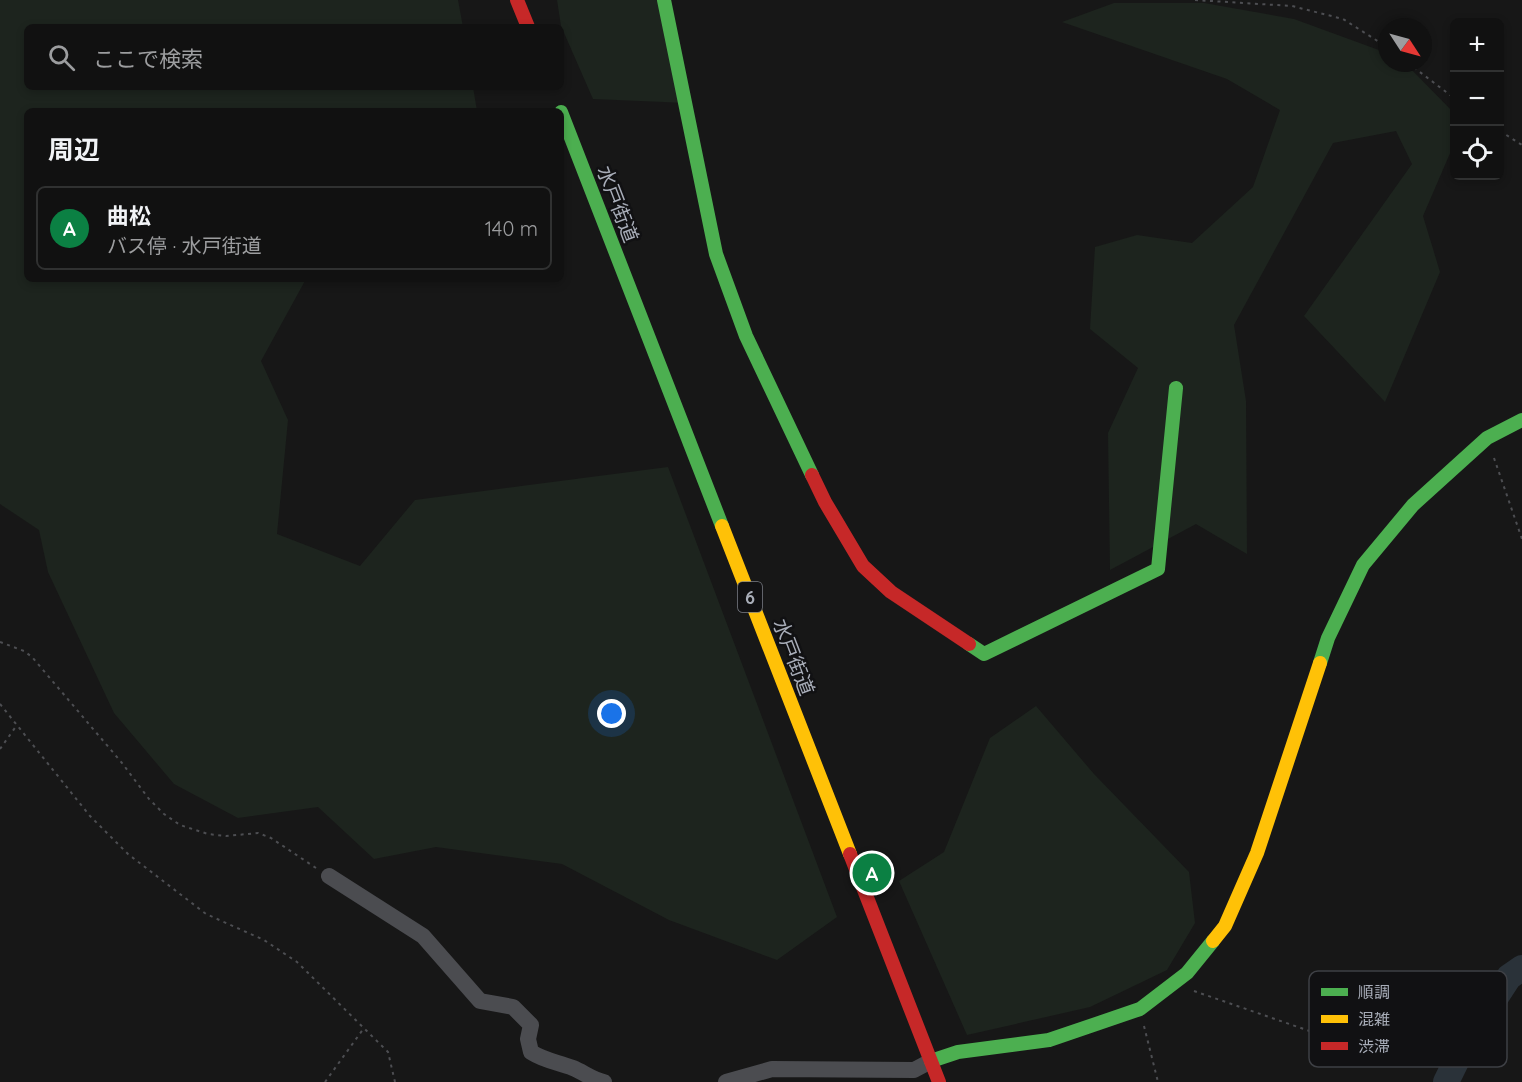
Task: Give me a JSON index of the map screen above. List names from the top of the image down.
{
  "streets": {
    "main road": ["水戸街道", "6"]
  },
  "legend": ["順調", "混雑", "渋滞"],
  "north": "bottom right",
  "page": {
    "map_buttons": ["+", "−"],
    "search": "ここで検索",
    "heading": "周辺",
    "list": [
      {
        "mark": "A",
        "name": "曲松",
        "note": "バス停 · 水戸街道",
        "value": "140 m"
      }
    ],
    "pins": "A"
  }
}
